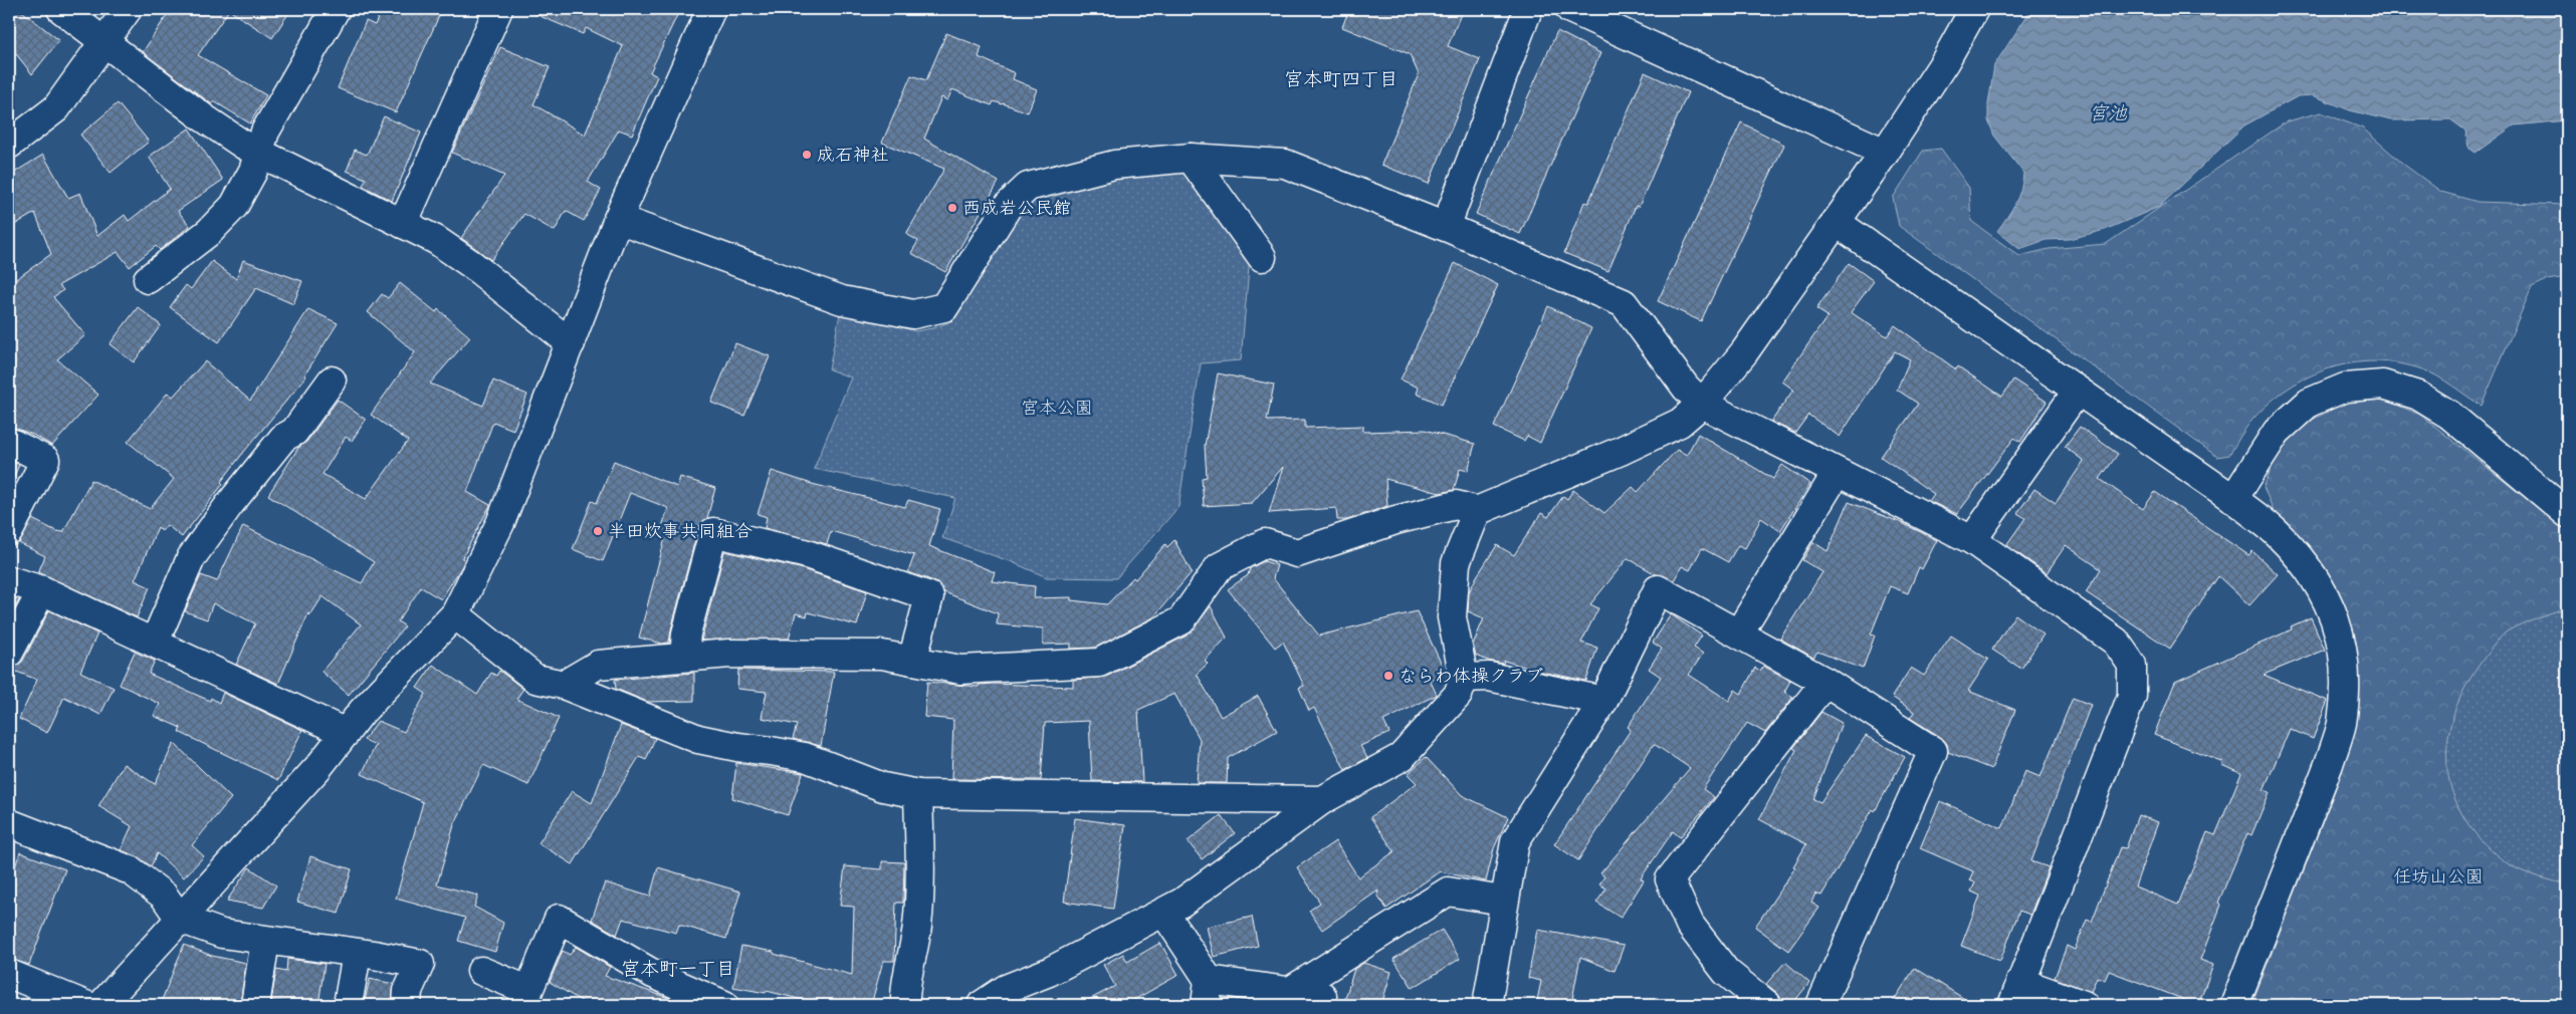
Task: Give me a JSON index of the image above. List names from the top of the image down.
{
  "districts": ["宮本町四丁目", "宮本町一丁目"],
  "water": ["宮池"],
  "parks": ["宮本公園", "任坊山公園"],
  "places": [
    "成石神社",
    "西成岩公民館",
    "半田炊事共同組合",
    "ならわ体操クラブ"
  ]
}
